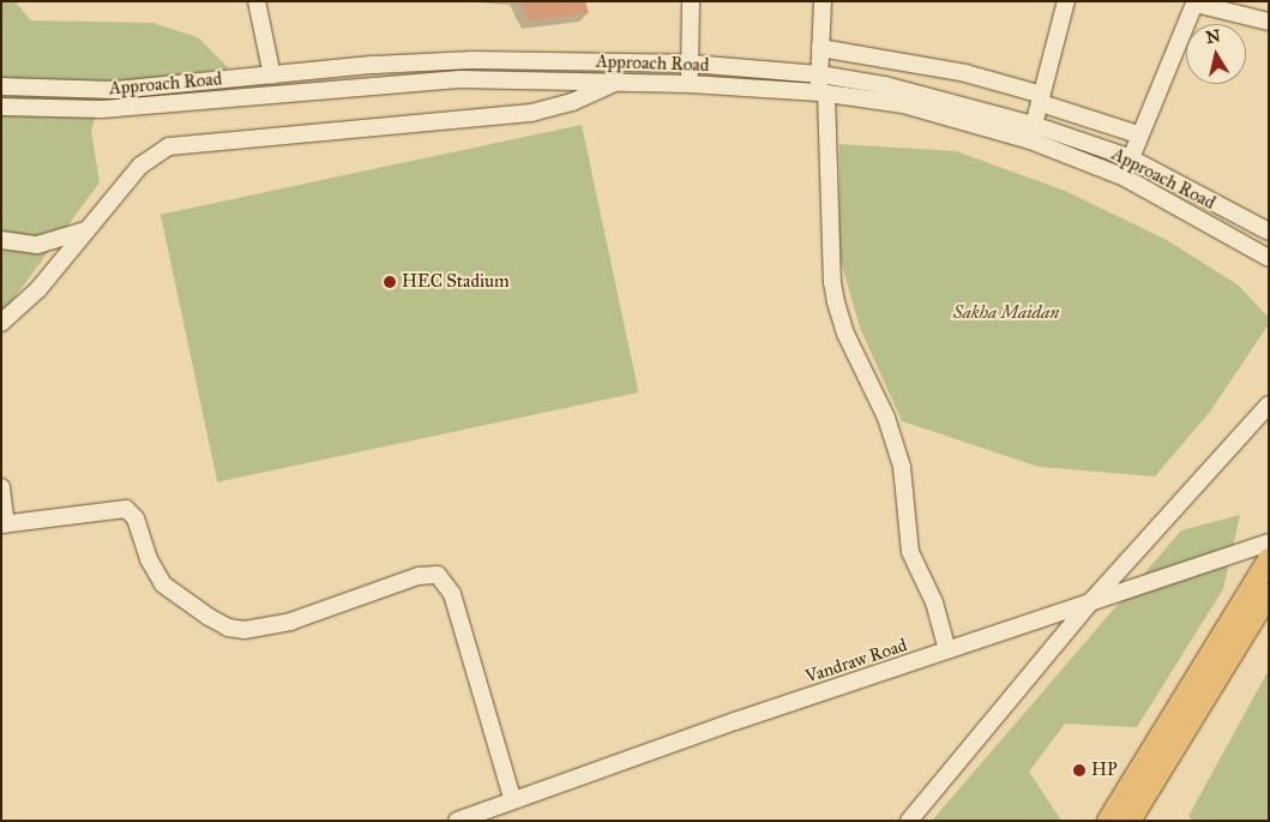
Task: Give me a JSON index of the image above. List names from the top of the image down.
{
  "streets": {
    "street": ["Approach Road", "Vandraw Road"]
  },
  "parks": ["Sakha Maidan"],
  "places": ["HEC Stadium", "HP"],
  "north": "top"
}
